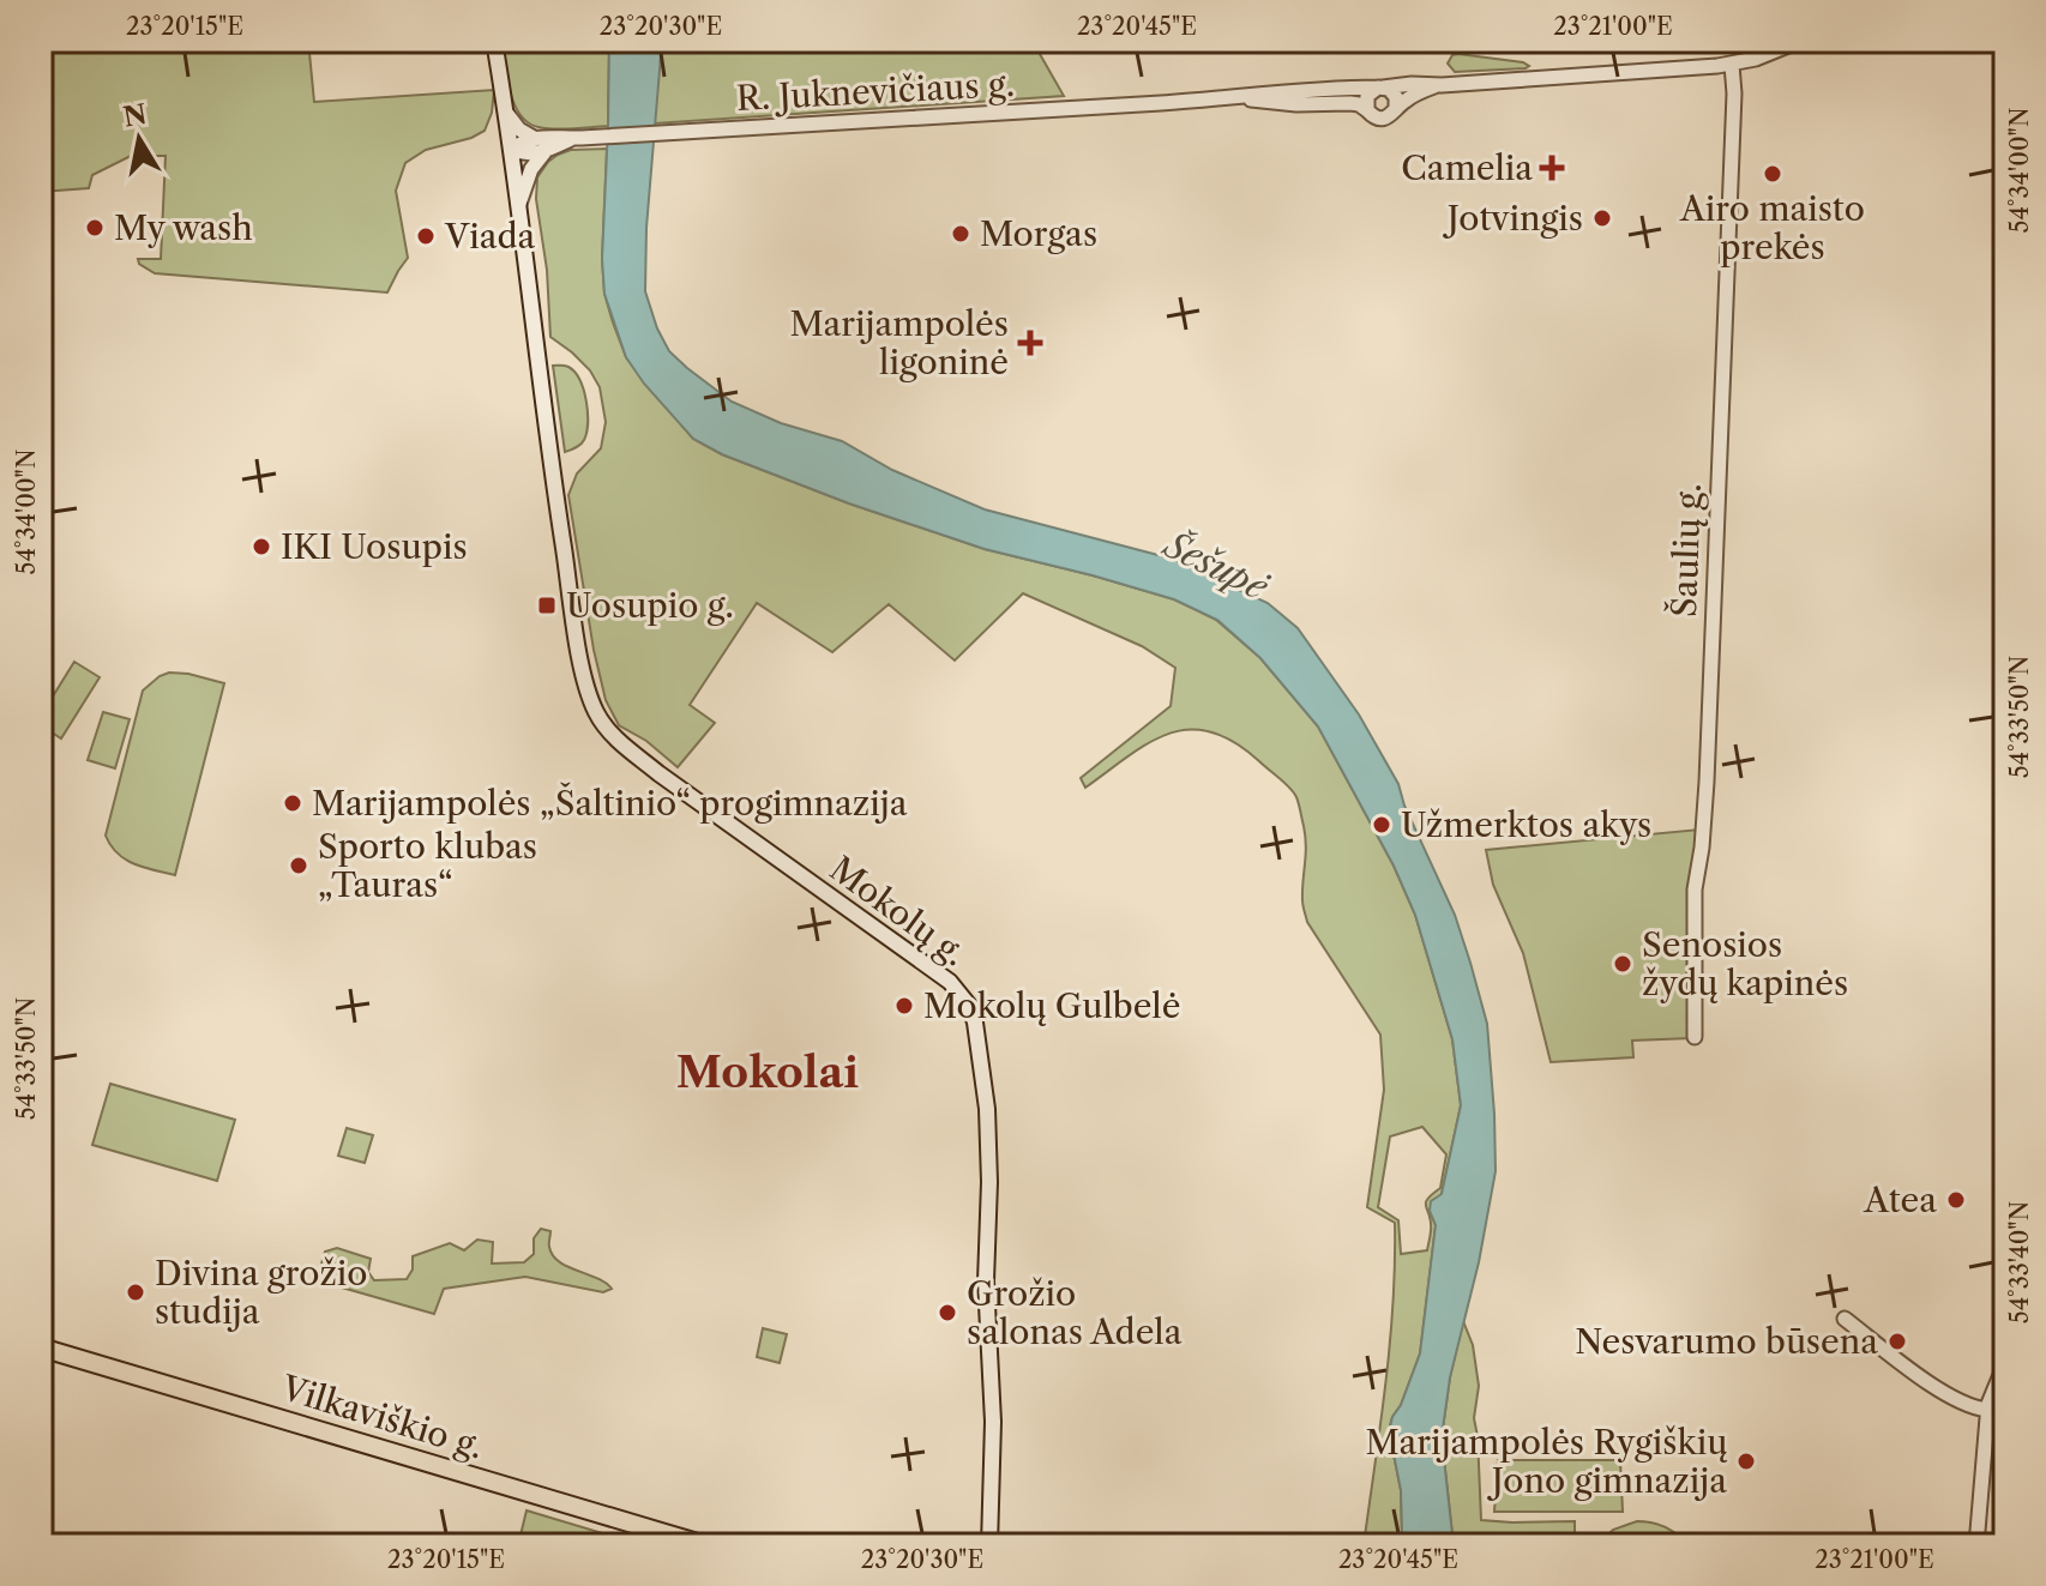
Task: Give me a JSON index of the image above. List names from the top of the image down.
{
  "streets": {
    "highway": ["Vilkaviškio g."],
    "main road": ["Mokolų g."],
    "street": ["R. Juknevičiaus g.", "Šaulių g."]
  },
  "crossings": [
    ["R. Juknevičiaus g.", "Šaulių g."],
    ["R. Juknevičiaus g.", "Mokolų g."]
  ],
  "districts": ["Mokolai"],
  "water": ["Šešupė"],
  "places": {
    "health": ["Camelia", "Marijampolės ligoninė"],
    "other": [
      "Airo maisto prekės",
      "Jotvingis",
      "My wash",
      "Morgas",
      "Viada",
      "IKI Uosupis",
      "Marijampolės „Šaltinio“ progimnazija",
      "Užmerktos akys",
      "Sporto klubas „Tauras“",
      "Senosios žydų kapinės",
      "Mokolų Gulbelė",
      "Atea",
      "Divina grožio studija",
      "Grožio salonas Adela",
      "Nesvarumo būsena",
      "Marijampolės Rygiškių Jono gimnazija"
    ],
    "transit": ["Uosupio g."]
  },
  "north": "top",
  "coordinates": [
    "23°20'15\"E",
    "23°20'30\"E",
    "23°20'45\"E",
    "23°21'00\"E",
    "54°34'00\"N",
    "54°33'50\"N",
    "54°33'40\"N"
  ]
}
